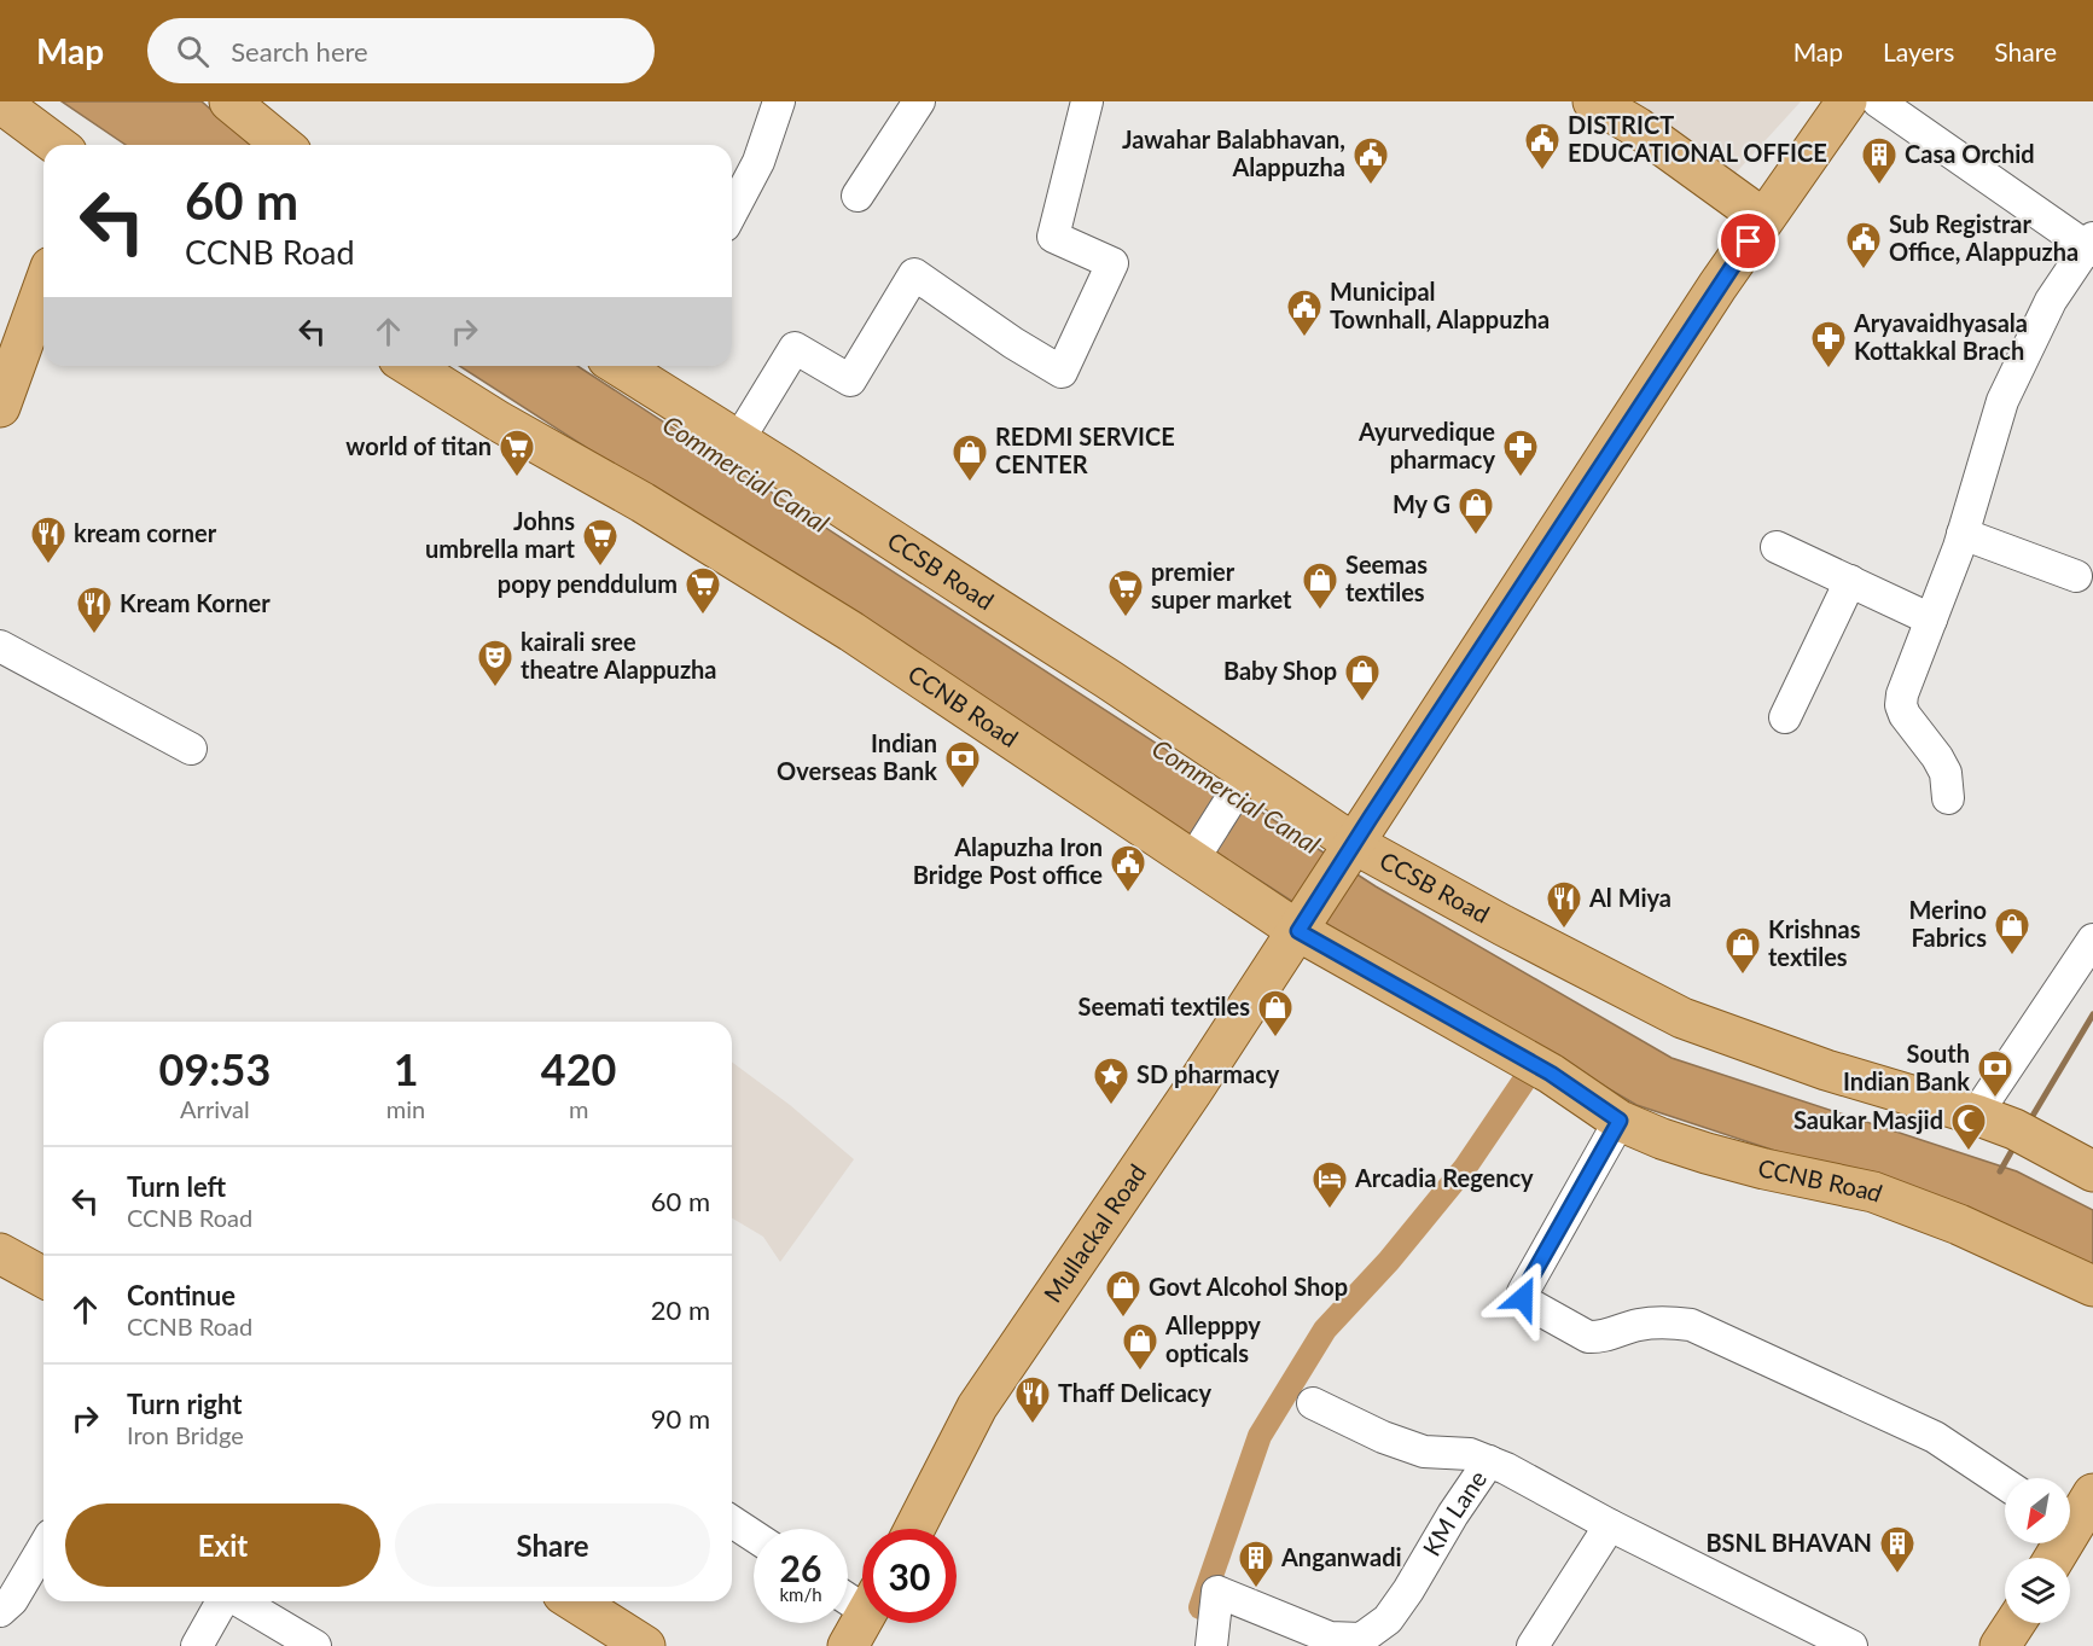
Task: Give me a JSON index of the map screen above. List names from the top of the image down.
{
  "streets": {
    "main road": ["CCSB Road", "CCNB Road", "Mullackal Road"],
    "street": ["KM Lane"]
  },
  "crossings": [
    ["CCSB Road", "Mullackal Road"],
    ["CCNB Road", "Mullackal Road"]
  ],
  "water": ["Commercial Canal"],
  "places": {
    "public building": [
      "DISTRICT EDUCATIONAL OFFICE",
      "Jawahar Balabhavan, Alappuzha",
      "Sub Registrar Office, Alappuzha",
      "Municipal Townhall, Alappuzha",
      "Alapuzha Iron Bridge Post office"
    ],
    "building": ["Casa Orchid", "BSNL BHAVAN", "Anganwadi"],
    "pharmacy": ["Aryavaidhyasala Kottakkal Brach", "Ayurvedique pharmacy"],
    "supermarket": [
      "world of titan",
      "Johns umbrella mart",
      "popy penddulum",
      "premier super market"
    ],
    "shop": [
      "REDMI SERVICE CENTER",
      "My G",
      "Seemas textiles",
      "Baby Shop",
      "Merino Fabrics",
      "Krishnas textiles",
      "Seemati textiles",
      "Govt Alcohol Shop",
      "Allepppy opticals"
    ],
    "restaurant": [
      "kream corner",
      "Kream Korner",
      "Al Miya",
      "Thaff Delicacy"
    ],
    "theatre": ["kairali sree theatre Alappuzha"],
    "bank": ["Indian Overseas Bank", "South Indian Bank"],
    "place": ["SD pharmacy"],
    "mosque": ["Saukar Masjid"],
    "hotel": ["Arcadia Regency"]
  },
  "north": "bottom left",
  "page": {
    "header": "Map",
    "search": "Search here",
    "nav": ["Map", "Layers", "Share"],
    "turn": ["60 m", "CCNB Road"],
    "eta": [
      "09:53",
      "Arrival",
      "1",
      "min",
      "420",
      "m"
    ],
    "list": [
      {
        "name": "Turn left",
        "note": "CCNB Road",
        "value": "60 m"
      },
      {
        "name": "Continue",
        "note": "CCNB Road",
        "value": "20 m"
      },
      {
        "name": "Turn right",
        "note": "Iron Bridge",
        "value": "90 m"
      }
    ],
    "buttons": ["Exit", "Share"],
    "speed": "26 km/h",
    "limit": "30"
  }
}
